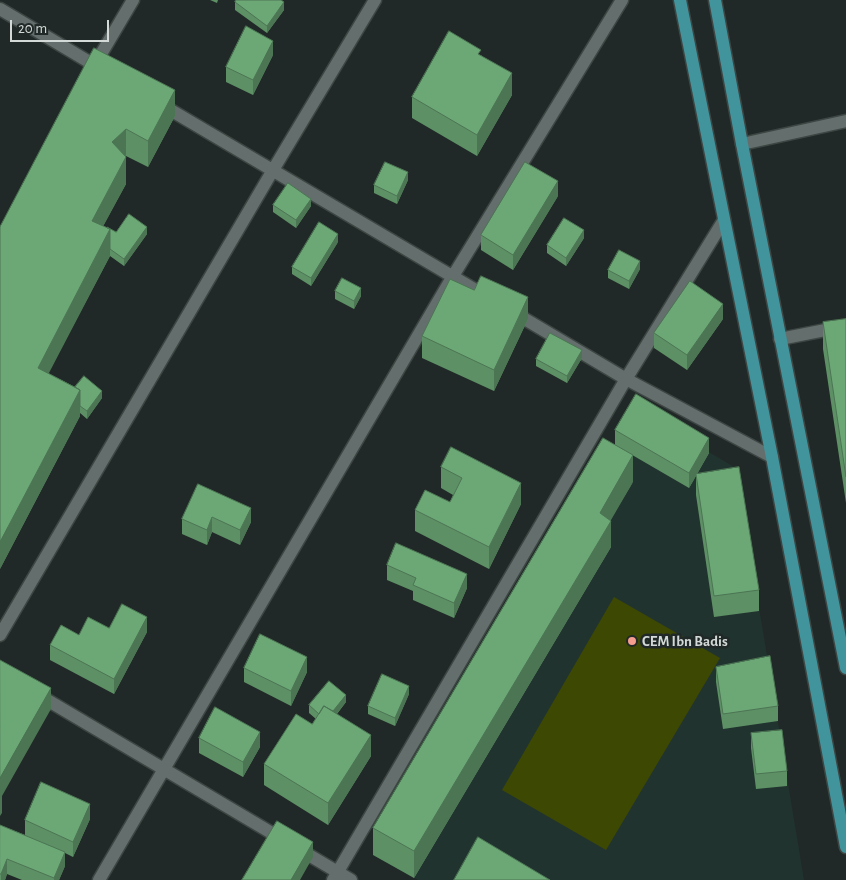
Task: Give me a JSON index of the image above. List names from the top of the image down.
{
  "places": ["CEM Ibn Badis"],
  "scale_bar": "20 m"
}
